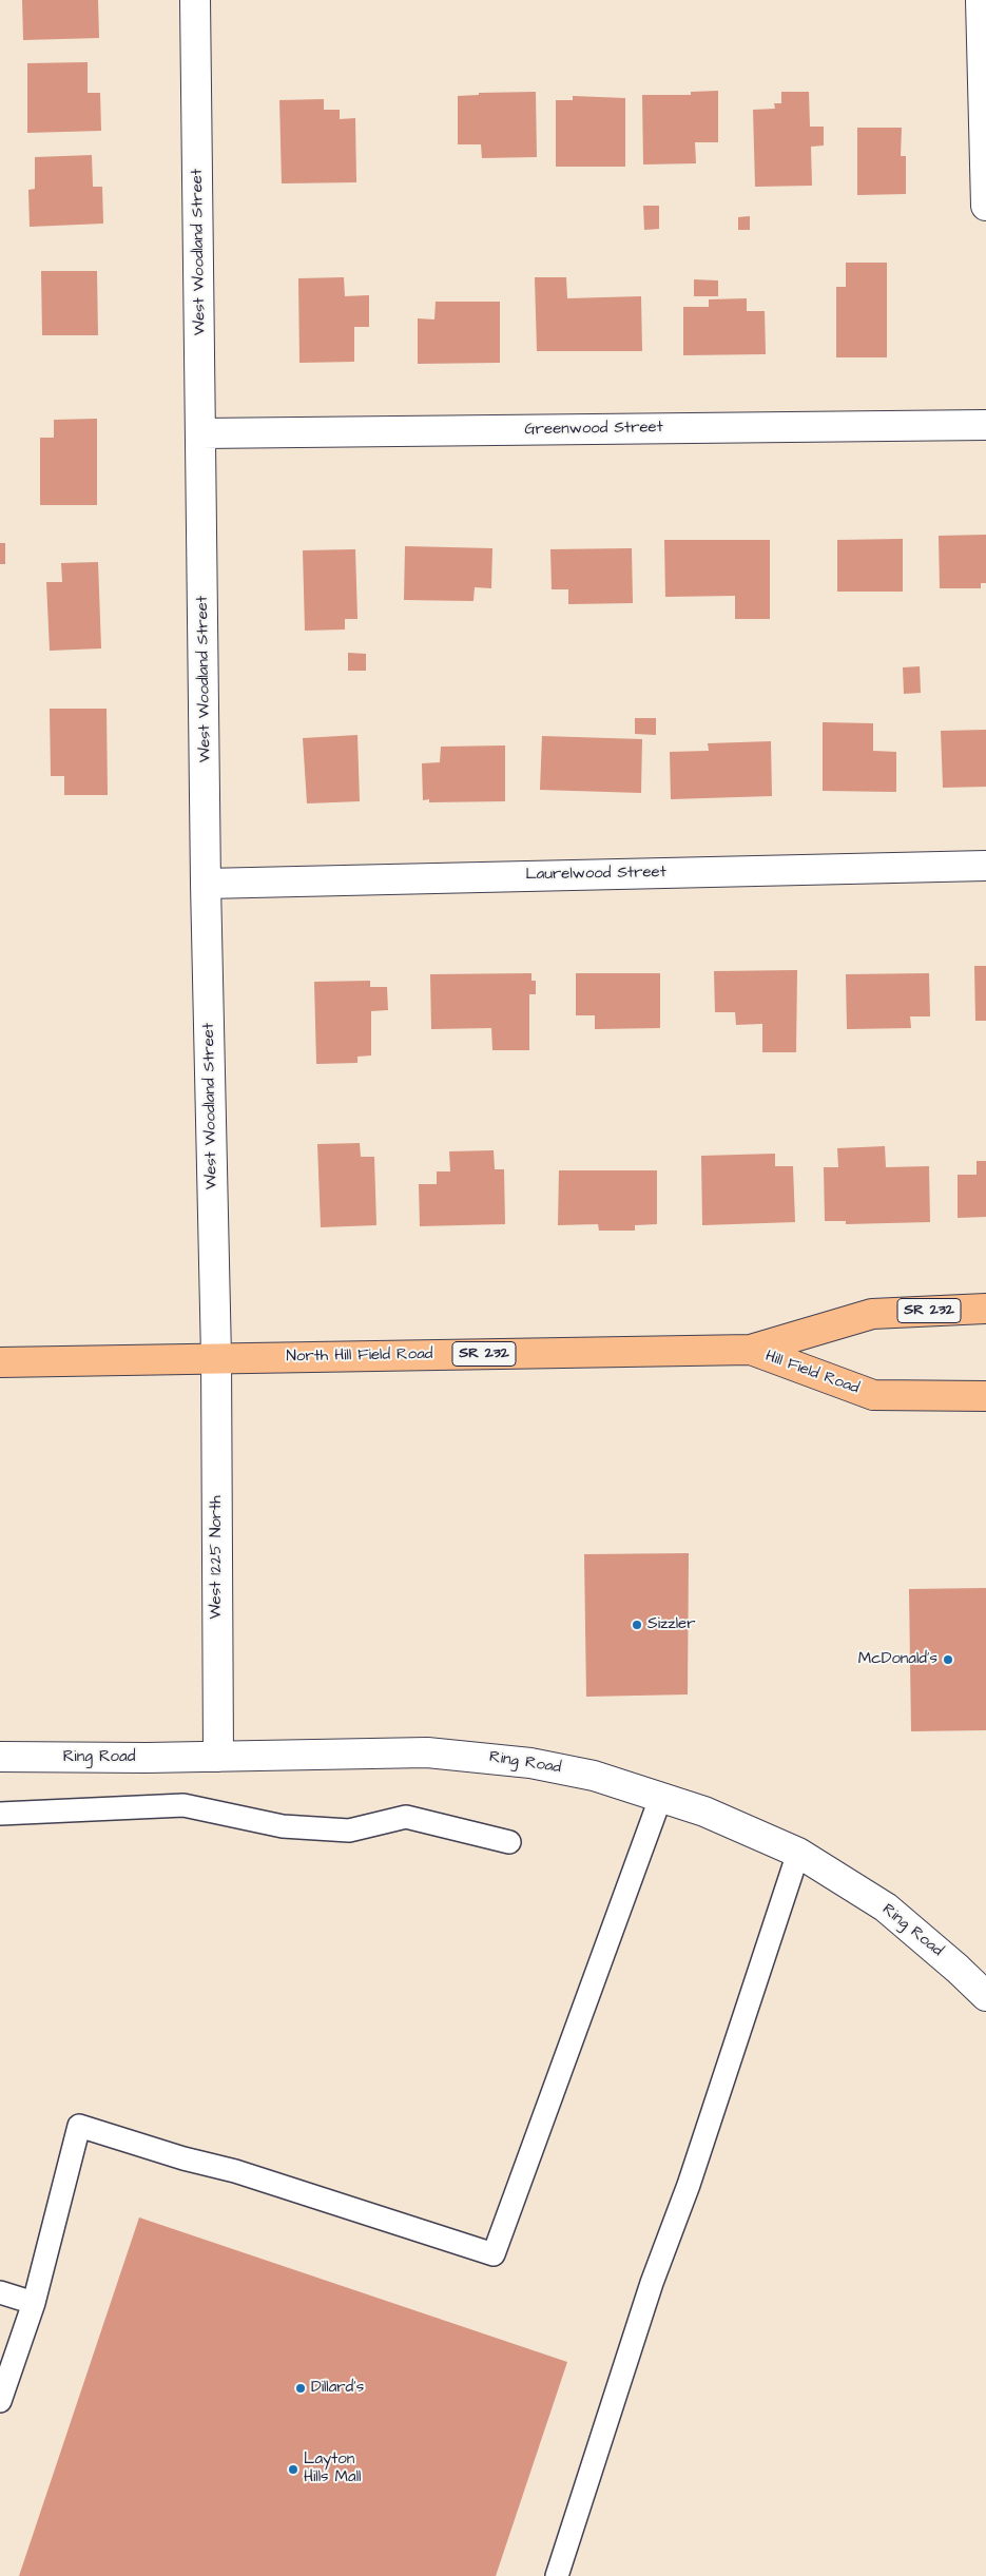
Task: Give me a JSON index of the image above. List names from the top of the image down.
{
  "streets": {
    "main road": ["SR 232", "North Hill Field Road", "Hill Field Road"],
    "street": [
      "West Woodland Street",
      "Greenwood Street",
      "Laurelwood Street",
      "West 1225 North",
      "Ring Road"
    ]
  },
  "crossings": [
    ["West Woodland Street", "Greenwood Street"],
    ["West Woodland Street", "Laurelwood Street"],
    ["West Woodland Street", "North Hill Field Road"],
    ["West Woodland Street", "West 1225 North"],
    ["North Hill Field Road", "Hill Field Road"],
    ["North Hill Field Road", "West 1225 North"],
    ["West 1225 North", "Ring Road"]
  ],
  "places": [
    "Sizzler",
    "McDonald's",
    "Dillard's",
    "Layton Hills Mall"
  ]
}
